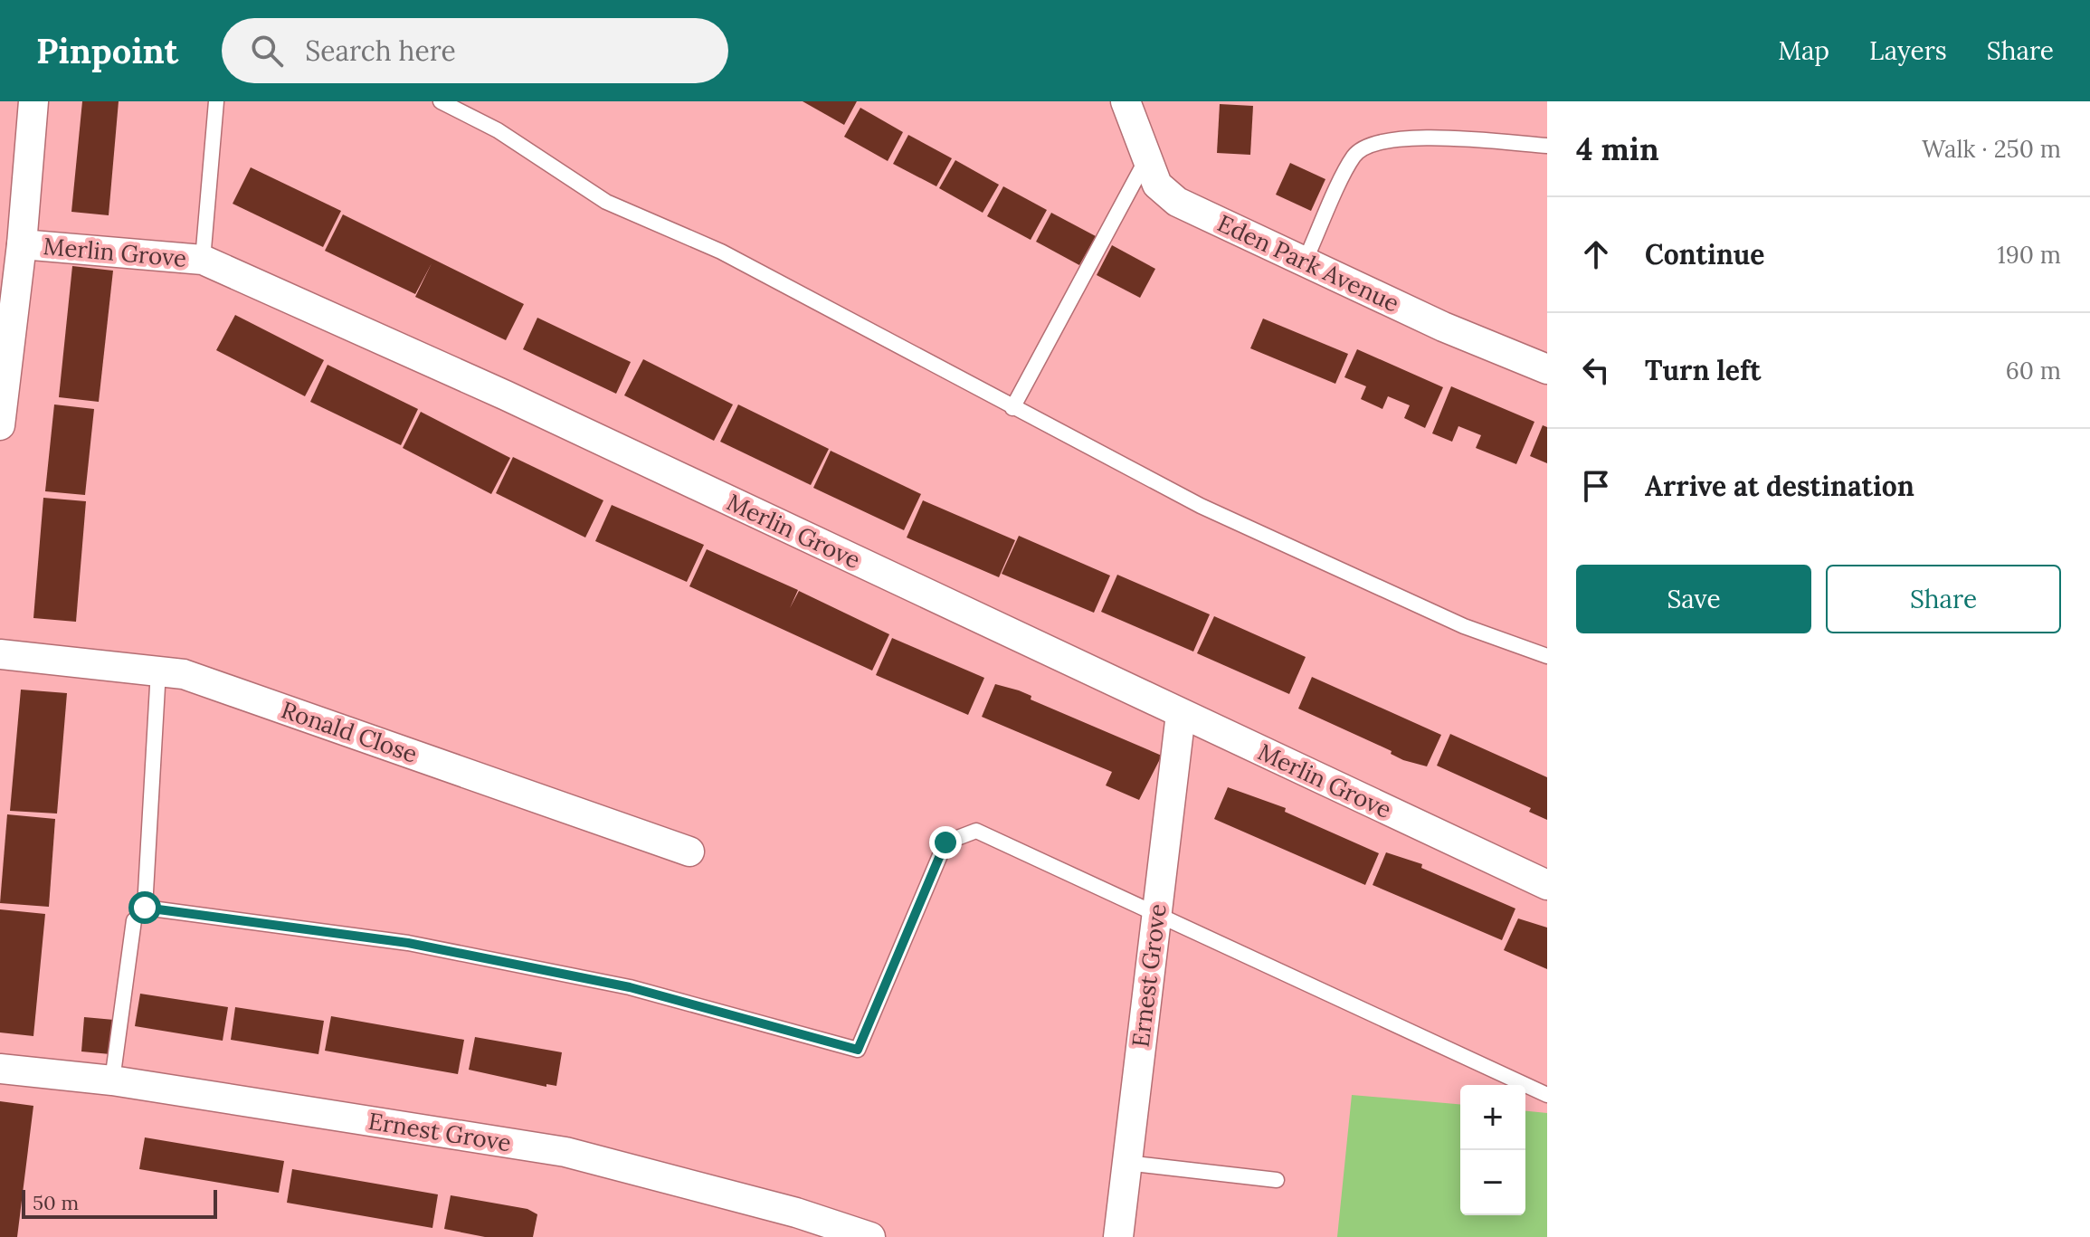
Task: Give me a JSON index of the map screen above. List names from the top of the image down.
{
  "streets": {
    "street": [
      "Merlin Grove",
      "Eden Park Avenue",
      "Ronald Close",
      "Ernest Grove"
    ]
  },
  "crossings": [
    ["Merlin Grove", "Ernest Grove"]
  ],
  "scale_bar": "50 m",
  "page": {
    "header": "Pinpoint",
    "search": "Search here",
    "nav": ["Map", "Layers", "Share"],
    "heading": ["4 min", "Walk · 250 m"],
    "list": [
      ["Continue", "190 m"],
      ["Turn left", "60 m"],
      "Arrive at destination"
    ],
    "buttons": ["Save", "Share"],
    "map_buttons": ["+", "−"],
    "scale": "50 m"
  }
}
